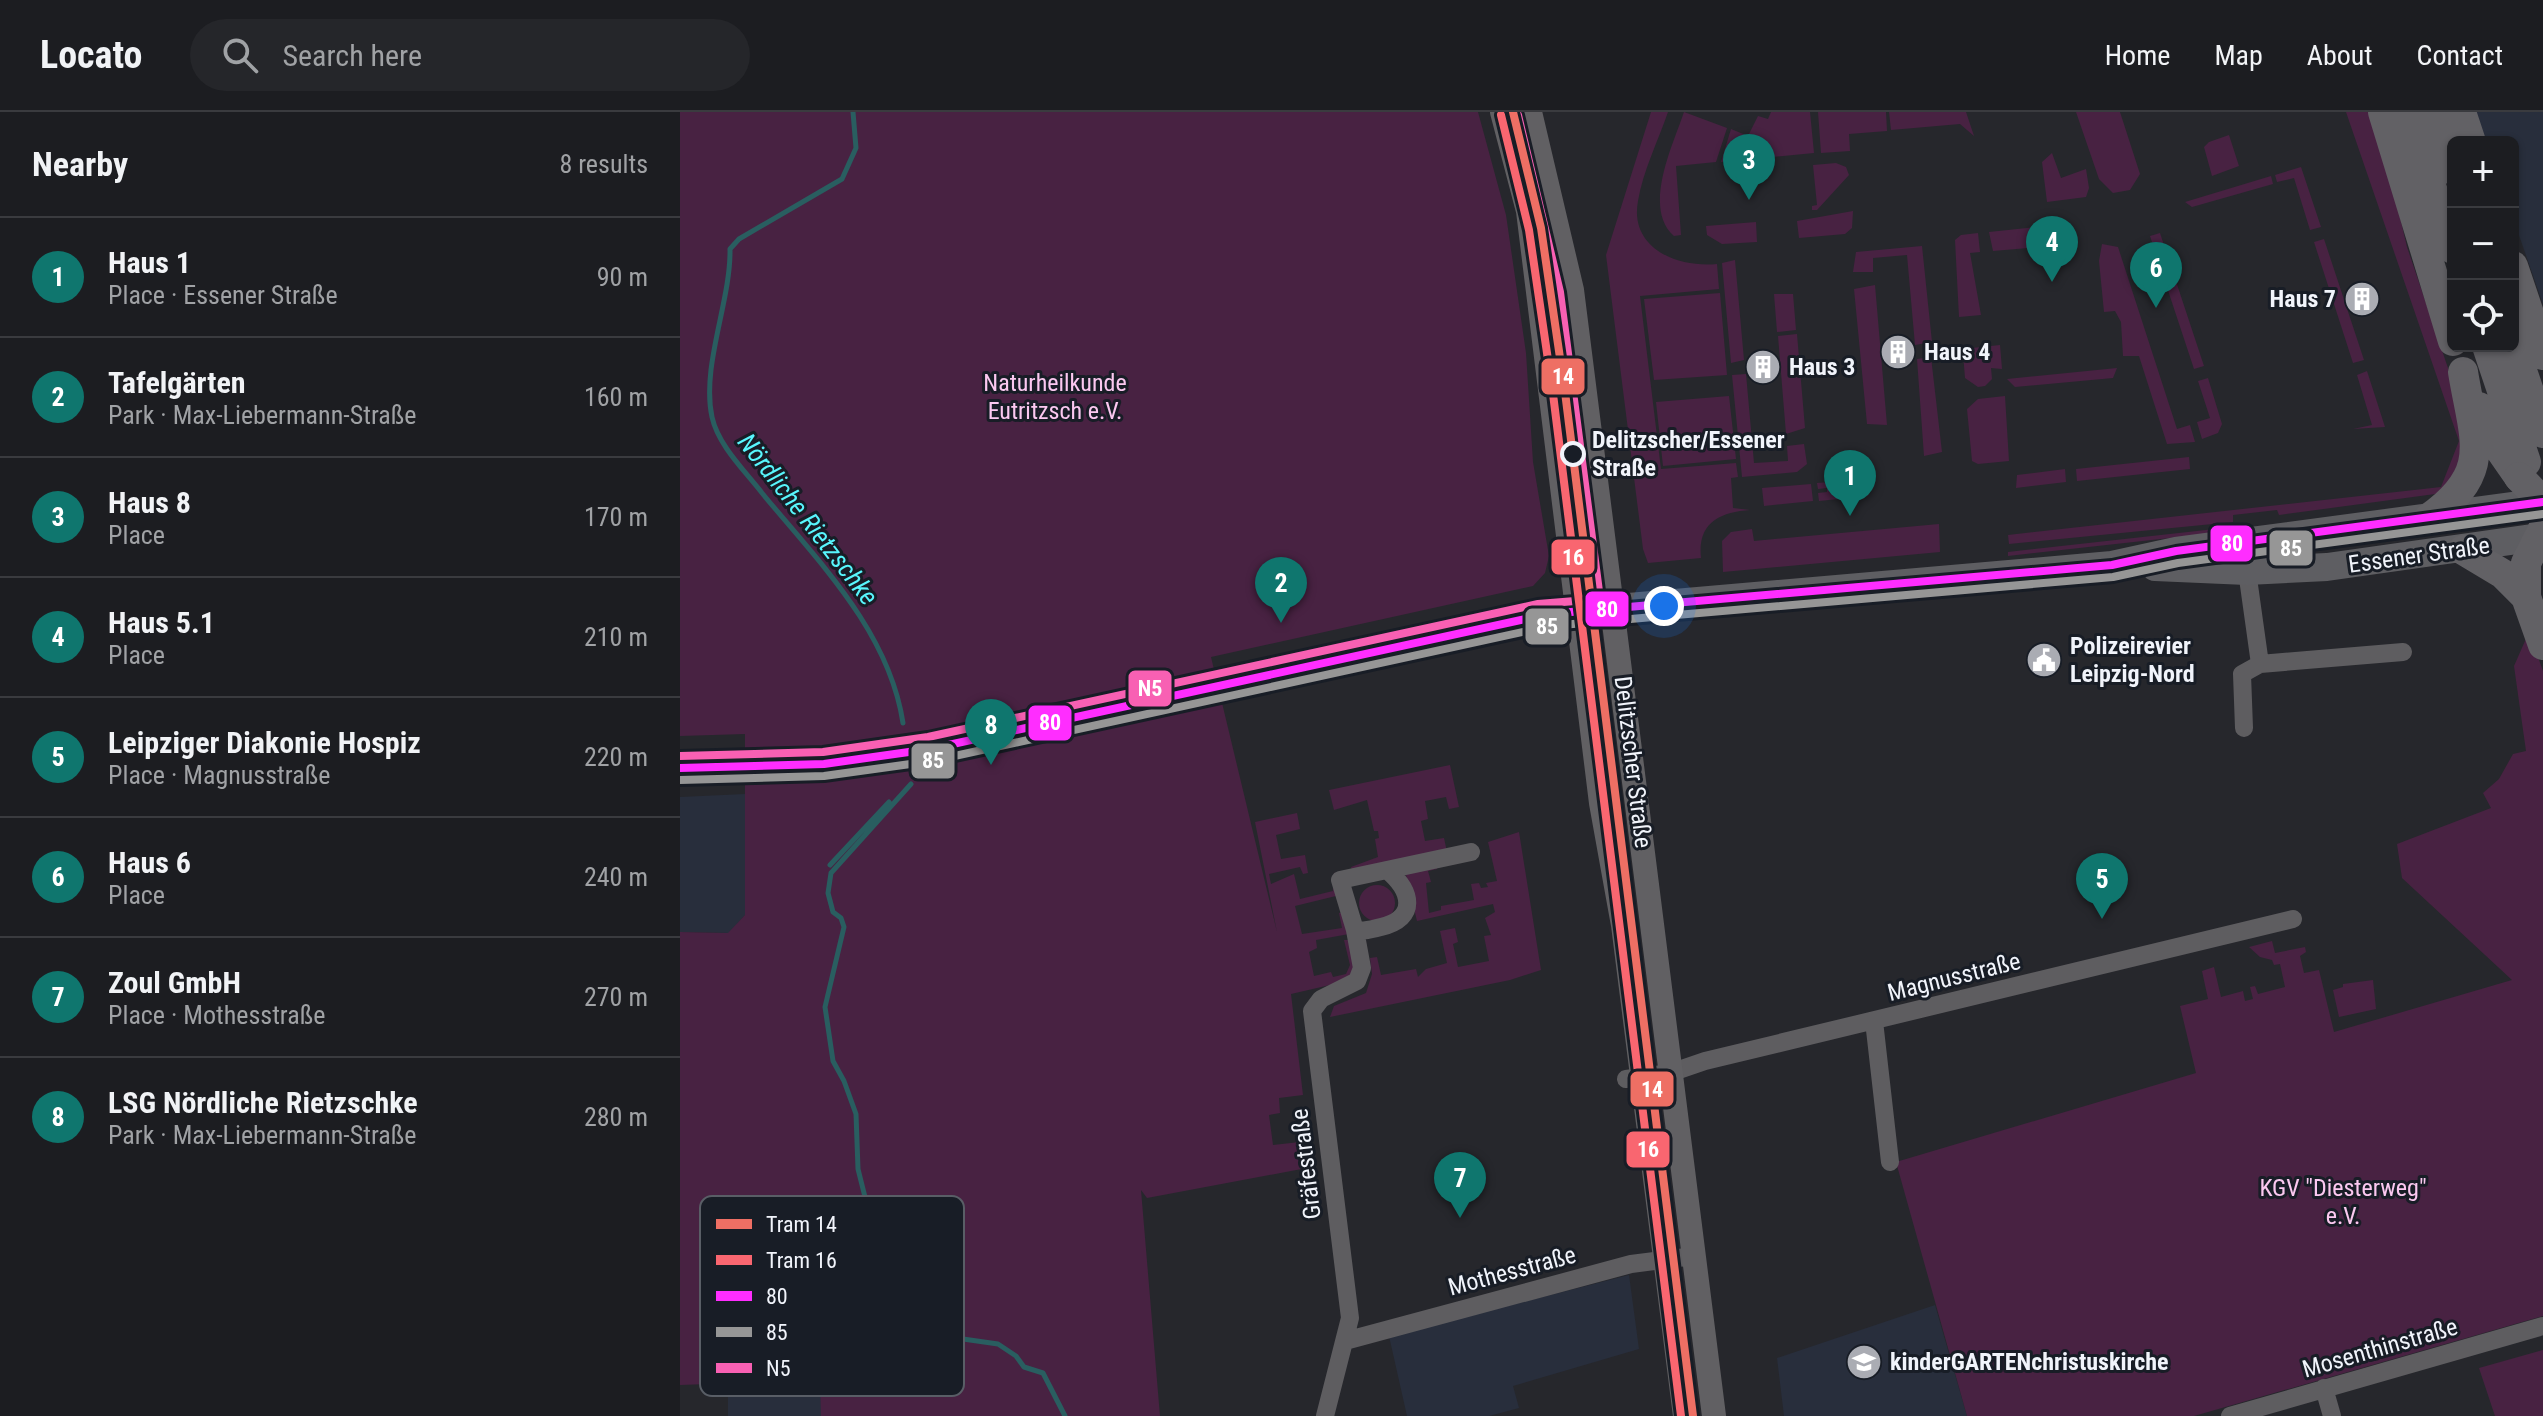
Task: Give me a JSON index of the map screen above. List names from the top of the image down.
{
  "streets": {
    "main road": ["Essener Straße", "Delitzscher Straße"],
    "street": [
      "Magnusstraße",
      "Gräfestraße",
      "Mothesstraße",
      "Mosenthinstraße"
    ]
  },
  "crossings": [
    ["Essener Straße", "Delitzscher Straße"],
    ["Delitzscher Straße", "Magnusstraße"],
    ["Delitzscher Straße", "Mothesstraße"],
    ["Gräfestraße", "Mothesstraße"]
  ],
  "water": ["Nördliche Rietzschke"],
  "parks": ["Naturheilkunde Eutritzsch e.V.", "KGV \"Diesterweg\" e.V."],
  "places": {
    "building": ["Haus 7", "Haus 4", "Haus 3"],
    "other": ["Delitzscher/Essener Straße"],
    "public building": ["Polizeirevier Leipzig-Nord"],
    "school or university": ["kinderGARTENchristuskirche"]
  },
  "lines": [
    "tram line 14",
    "tram line 16",
    "transit line N5",
    "transit line 80",
    "transit line 85"
  ],
  "legend": [
    "Tram 14",
    "Tram 16",
    "80",
    "85",
    "N5"
  ],
  "page": {
    "header": "Locato",
    "search": "Search here",
    "nav": [
      "Home",
      "Map",
      "About",
      "Contact"
    ],
    "heading": ["Nearby", "8 results"],
    "pins": [
      "3",
      "4",
      "6",
      "1",
      "2",
      "8",
      "5",
      "7"
    ],
    "map_buttons": ["+", "−"],
    "list": [
      {
        "mark": "1",
        "name": "Haus 1",
        "note": "Place · Essener Straße",
        "value": "90 m"
      },
      {
        "mark": "2",
        "name": "Tafelgärten",
        "note": "Park · Max-Liebermann-Straße",
        "value": "160 m"
      },
      {
        "mark": "3",
        "name": "Haus 8",
        "note": "Place",
        "value": "170 m"
      },
      {
        "mark": "4",
        "name": "Haus 5.1",
        "note": "Place",
        "value": "210 m"
      },
      {
        "mark": "5",
        "name": "Leipziger Diakonie Hospiz",
        "note": "Place · Magnusstraße",
        "value": "220 m"
      },
      {
        "mark": "6",
        "name": "Haus 6",
        "note": "Place",
        "value": "240 m"
      },
      {
        "mark": "7",
        "name": "Zoul GmbH",
        "note": "Place · Mothesstraße",
        "value": "270 m"
      },
      {
        "mark": "8",
        "name": "LSG Nördliche Rietzschke",
        "note": "Park · Max-Liebermann-Straße",
        "value": "280 m"
      }
    ]
  }
}
